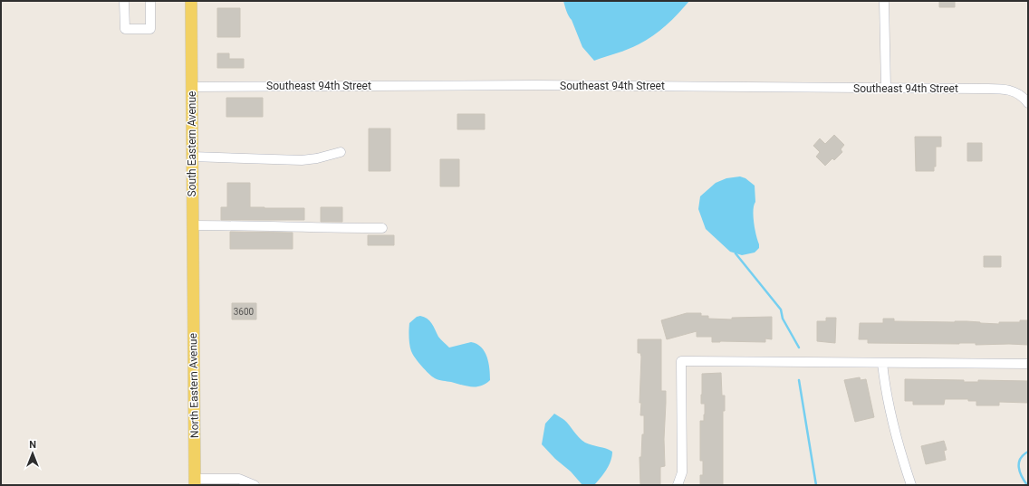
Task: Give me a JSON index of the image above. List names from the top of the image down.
{
  "streets": {
    "main road": ["South Eastern Avenue", "North Eastern Avenue"],
    "street": ["Southeast 94th Street"]
  },
  "crossings": [
    ["Southeast 94th Street", "South Eastern Avenue"],
    ["South Eastern Avenue", "North Eastern Avenue"]
  ],
  "house_numbers": ["3600"],
  "north": "top"
}
